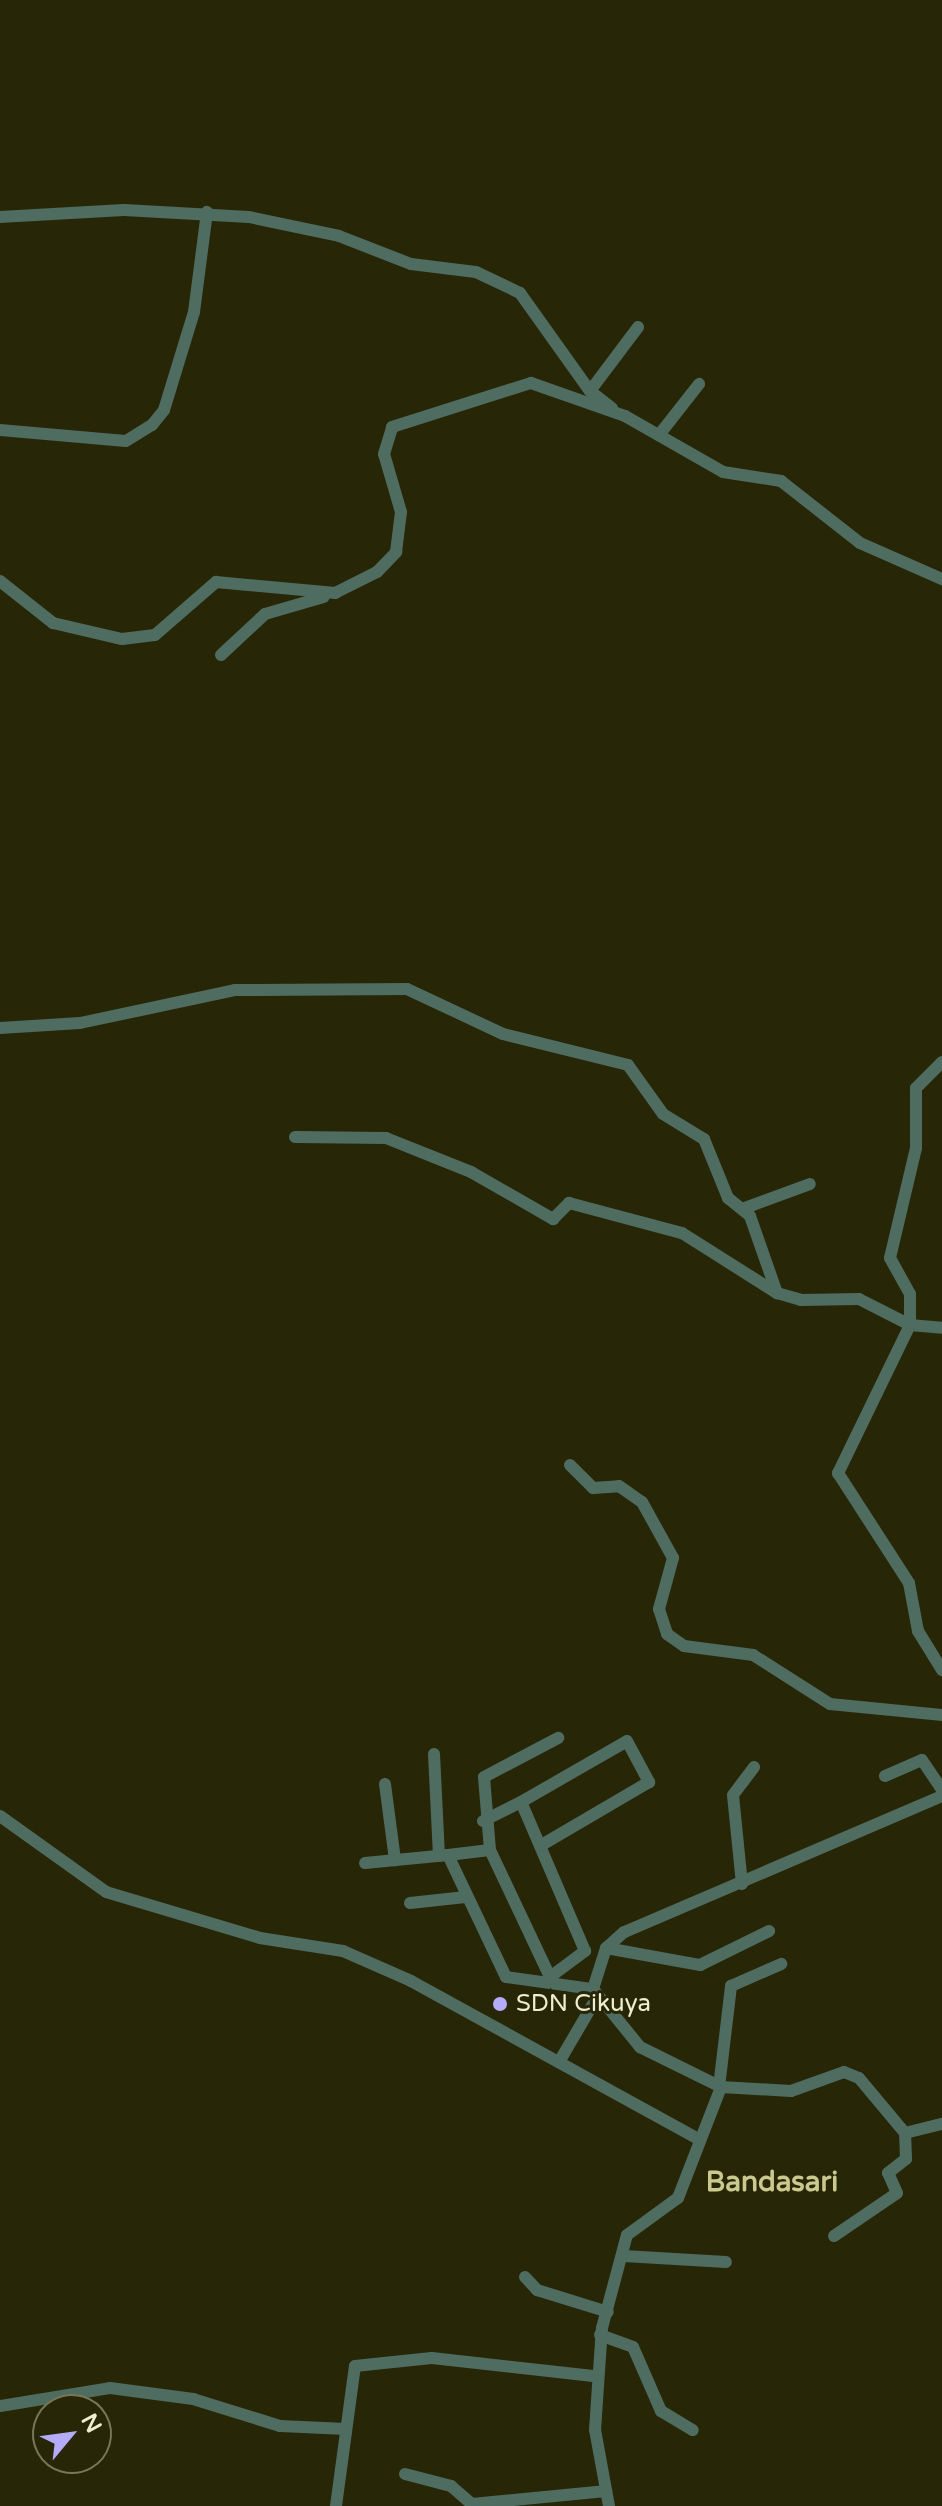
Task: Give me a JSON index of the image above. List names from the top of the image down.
{
  "districts": ["Bandasari"],
  "places": ["SDN Cikuya"],
  "north": "top right"
}
